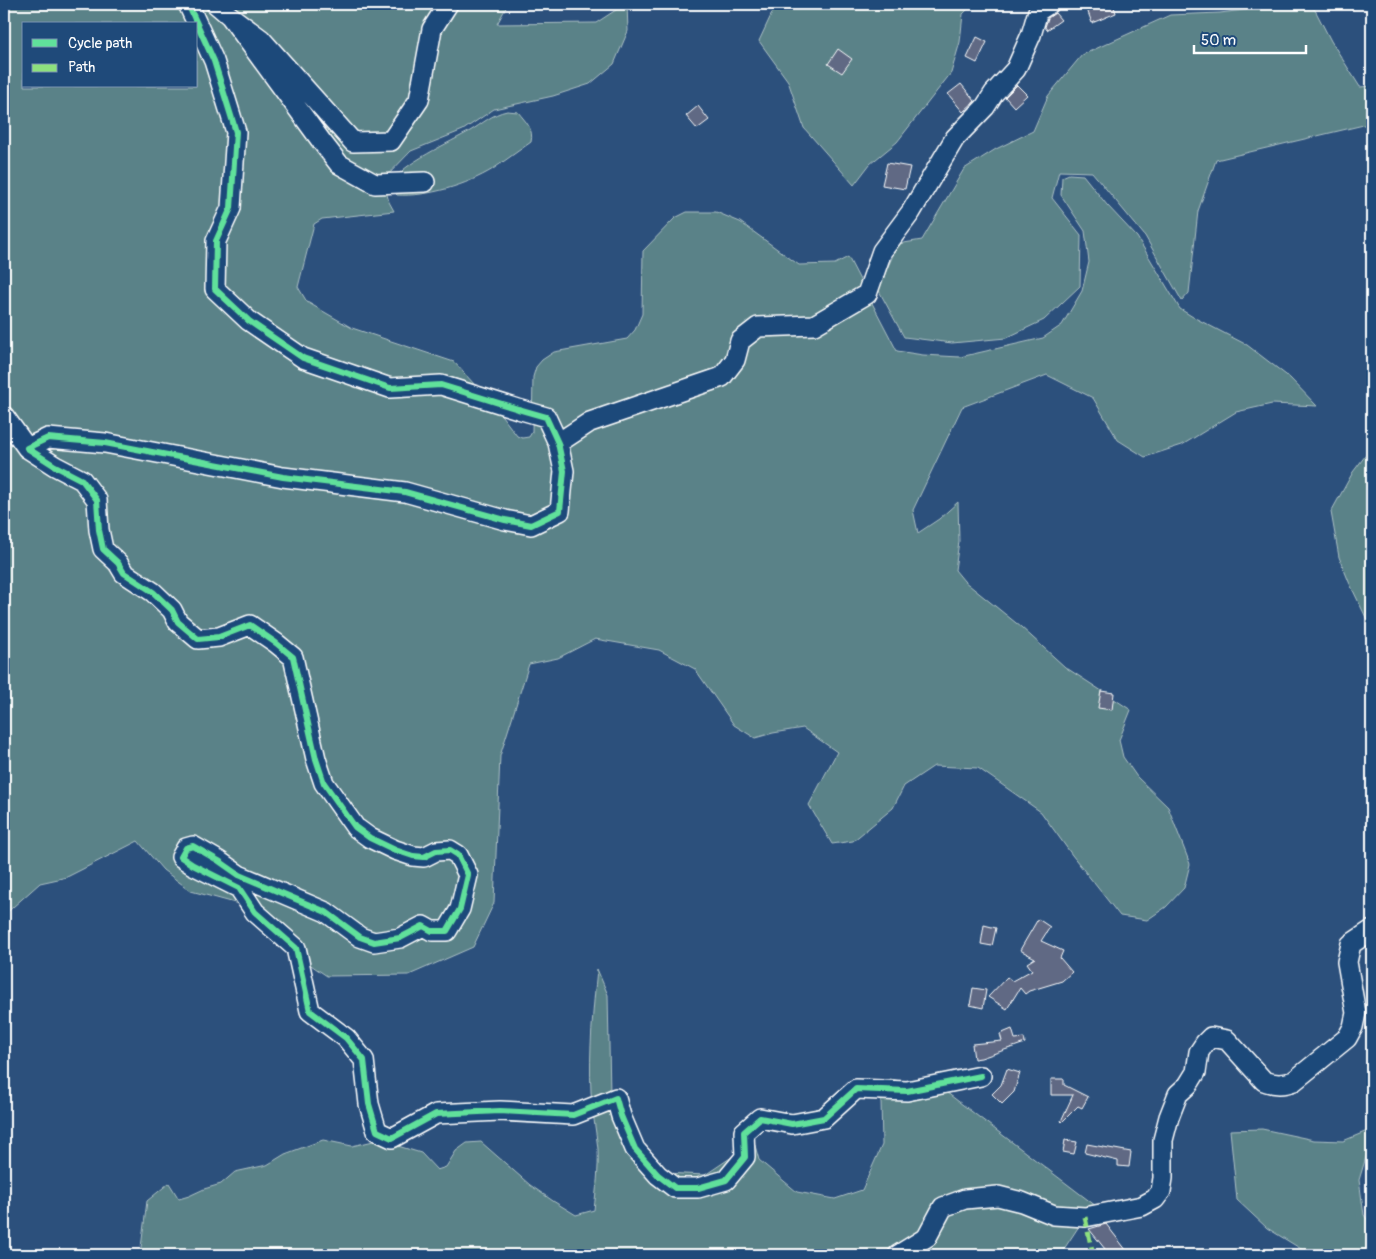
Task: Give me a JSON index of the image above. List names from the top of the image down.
{
  "legend": ["Cycle path", "Path"],
  "scale_bar": "50 m"
}
